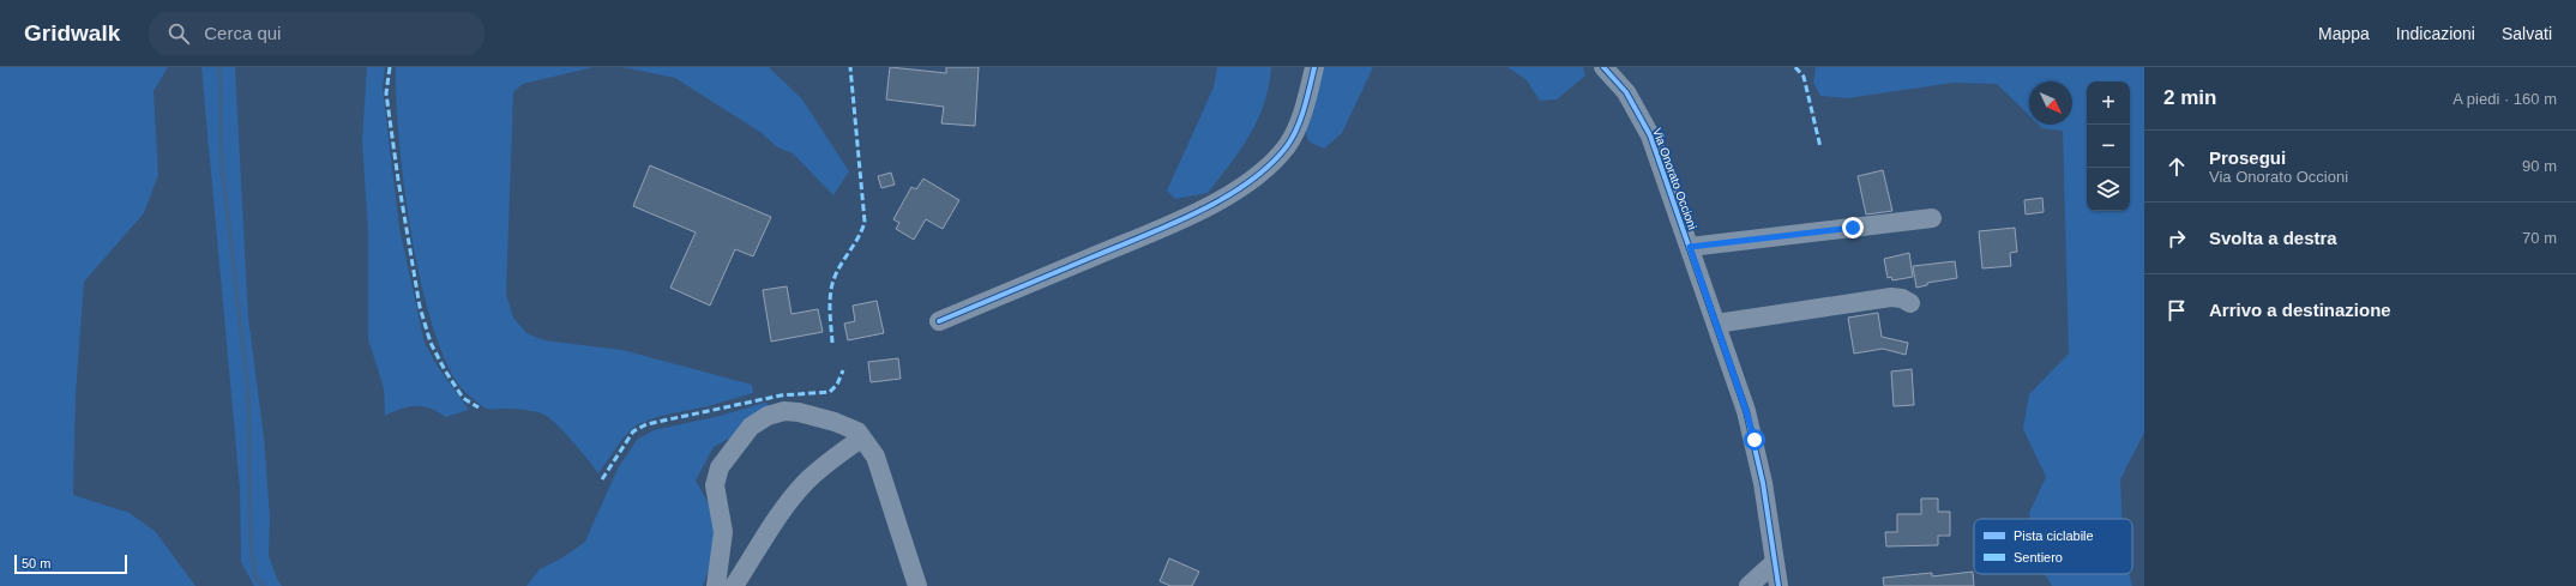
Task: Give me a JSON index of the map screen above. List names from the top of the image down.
{
  "streets": {
    "street": ["Via Onorato Occioni"]
  },
  "legend": ["Pista ciclabile", "Sentiero"],
  "scale_bar": "50 m",
  "north": "bottom right",
  "page": {
    "header": "Gridwalk",
    "search": "Cerca qui",
    "nav": ["Mappa", "Indicazioni", "Salvati"],
    "heading": ["2 min", "A piedi · 160 m"],
    "map_buttons": ["+", "−"],
    "list": [
      ["Prosegui", "Via Onorato Occioni", "90 m"],
      ["Svolta a destra", "70 m"],
      "Arrivo a destinazione"
    ],
    "scale": "50 m"
  }
}
